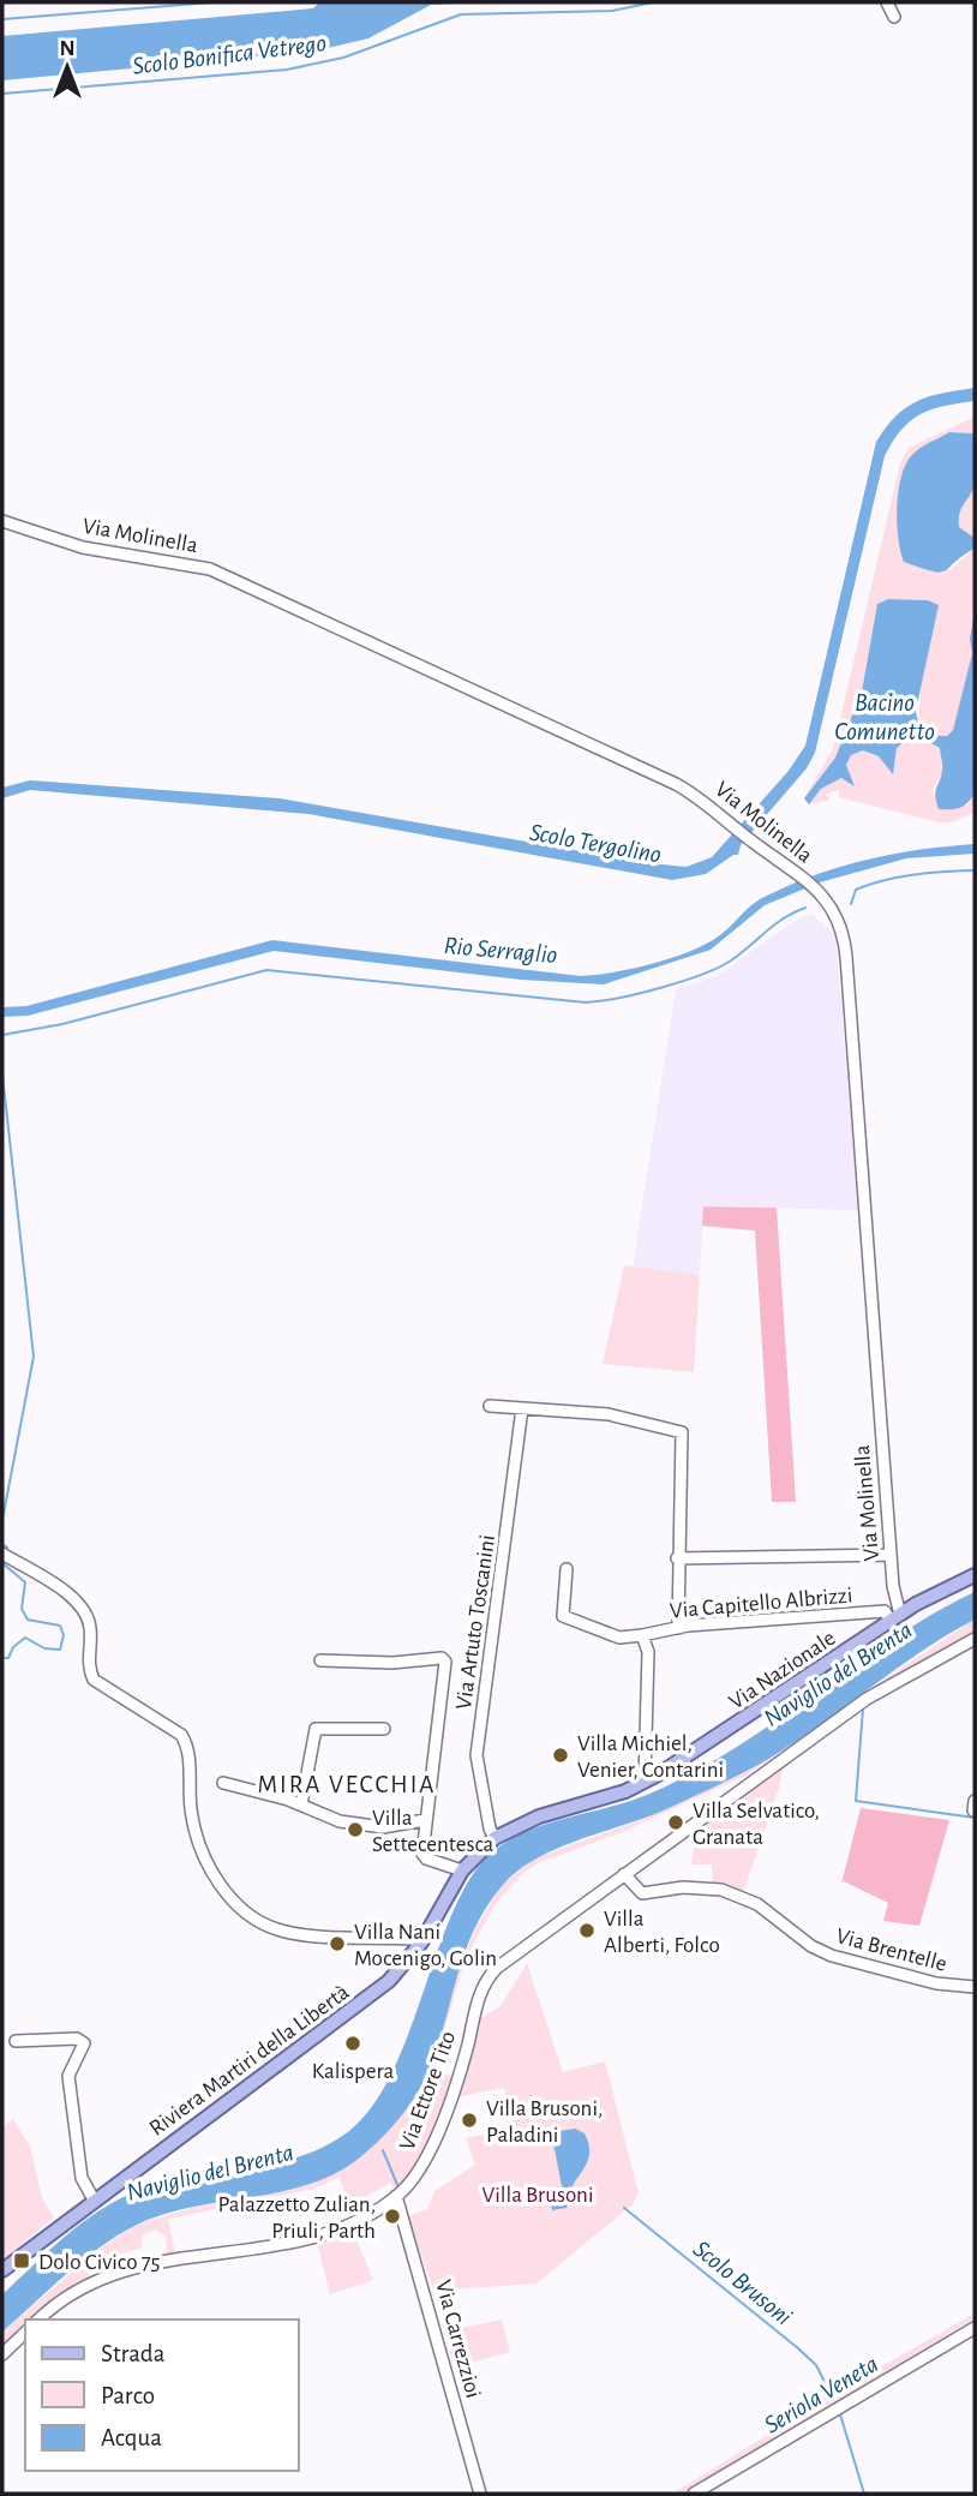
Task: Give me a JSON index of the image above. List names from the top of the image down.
{
  "streets": {
    "main road": ["Via Nazionale", "Riviera Martiri della Libertà"],
    "street": [
      "Via Molinella",
      "Via Capitello Albrizzi",
      "Via Artuto Toscanini",
      "Via Brentelle",
      "Via Ettore Tito",
      "Via Carrezzioi"
    ]
  },
  "crossings": [
    ["Via Molinella", "Via Capitello Albrizzi"],
    ["Via Molinella", "Via Nazionale"],
    ["Via Capitello Albrizzi", "Via Nazionale"],
    ["Via Artuto Toscanini", "Via Nazionale"],
    ["Via Nazionale", "Riviera Martiri della Libertà"],
    ["Via Brentelle", "Via Ettore Tito"],
    ["Via Ettore Tito", "Via Carrezzioi"]
  ],
  "districts": ["MIRA VECCHIA"],
  "water": [
    "Scolo Bonifica Vetrego",
    "Bacino Comunetto",
    "Scolo Tergolino",
    "Rio Serraglio",
    "Naviglio del Brenta",
    "Scolo Brusoni",
    "Seriola Veneta"
  ],
  "parks": ["Villa Brusoni"],
  "places": {
    "other": [
      "Villa Michiel, Venier, Contarini",
      "Villa Selvatico, Granata",
      "Villa Settecentesca",
      "Villa Alberti, Folco",
      "Villa Nani Mocenigo, Golin",
      "Kalispera",
      "Villa Brusoni, Paladini",
      "Palazzetto Zulian, Priuli, Parth"
    ],
    "transit": ["Dolo Civico 75"]
  },
  "legend": ["Strada", "Parco", "Acqua"],
  "north": "top"
}
